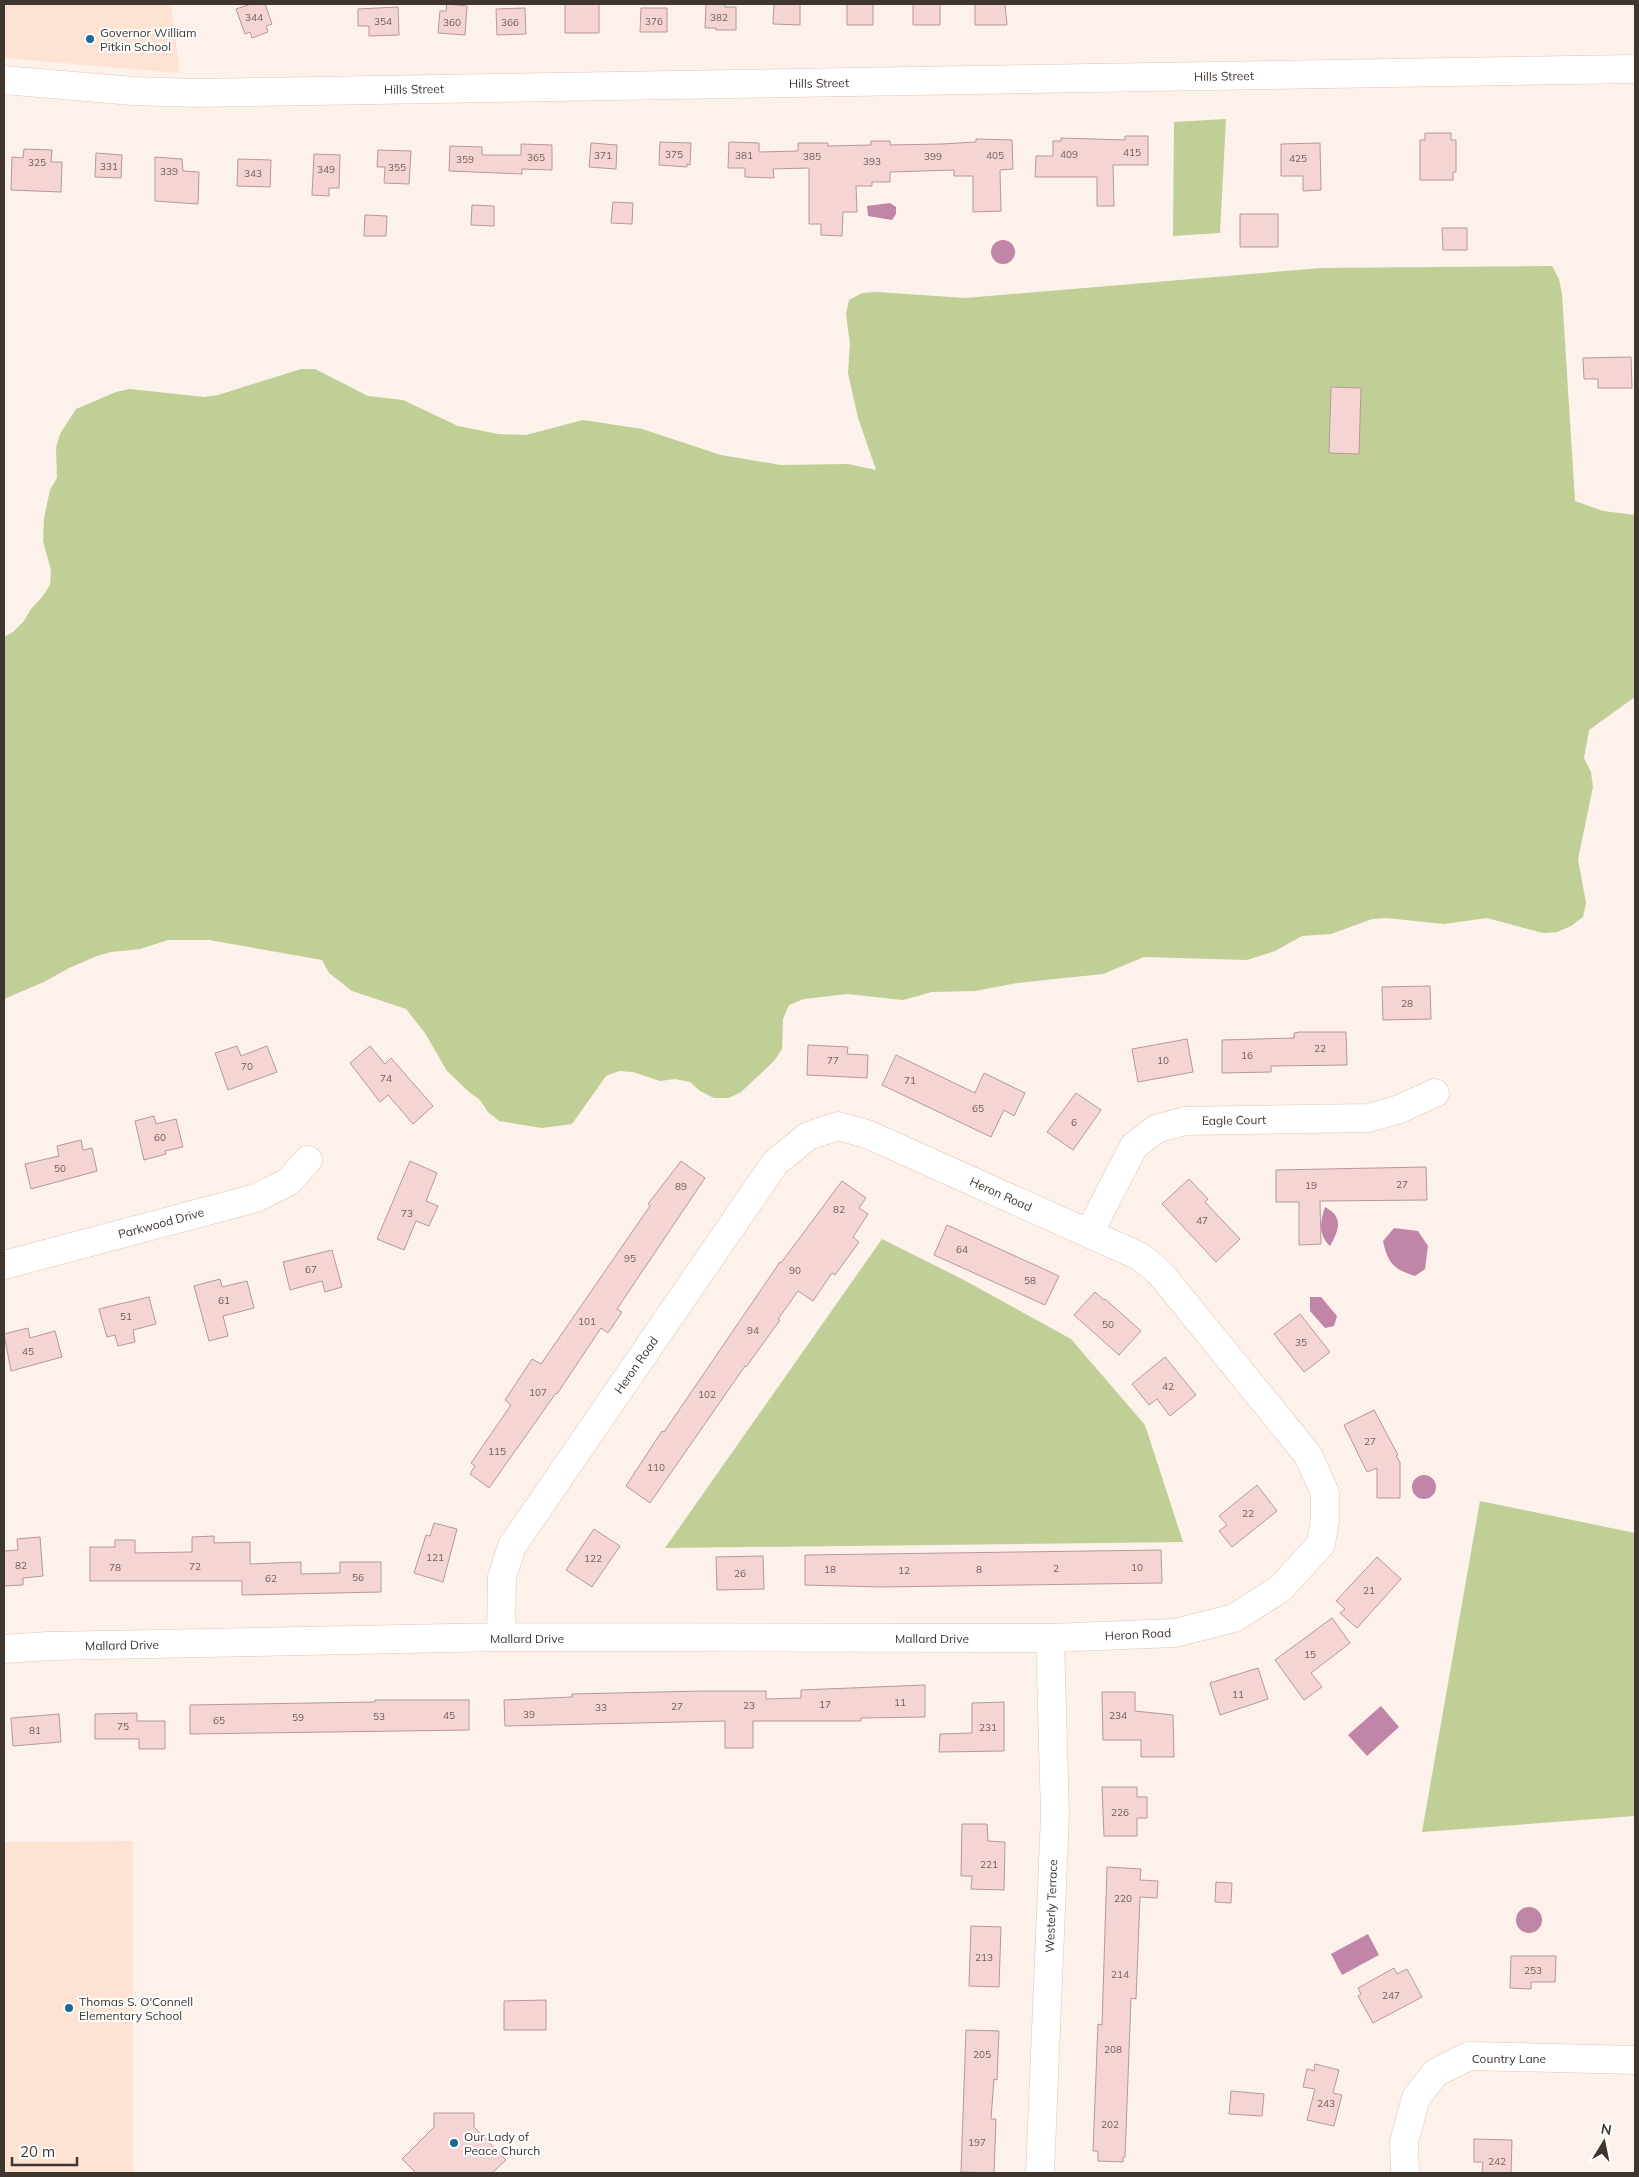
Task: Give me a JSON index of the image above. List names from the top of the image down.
{
  "streets": {
    "street": [
      "Hills Street",
      "Eagle Court",
      "Heron Road",
      "Parkwood Drive",
      "Mallard Drive",
      "Westerly Terrace",
      "Country Lane"
    ]
  },
  "crossings": [
    ["Eagle Court", "Heron Road"],
    ["Heron Road", "Mallard Drive"],
    ["Heron Road", "Westerly Terrace"],
    ["Mallard Drive", "Westerly Terrace"]
  ],
  "places": ["Governor William Pitkin School", "Thomas S. O'Connell Elementary School", "Our Lady of Peace Church"],
  "house_numbers": [
    "344",
    "382",
    "354",
    "376",
    "360",
    "366",
    "415",
    "375",
    "409",
    "371",
    "381",
    "405",
    "385",
    "399",
    "365",
    "425",
    "359",
    "393",
    "325",
    "331",
    "355",
    "349",
    "339",
    "343",
    "28",
    "22",
    "16",
    "77",
    "10",
    "70",
    "74",
    "71",
    "65",
    "6",
    "60",
    "50",
    "27",
    "19",
    "89",
    "82",
    "73",
    "47",
    "64",
    "95",
    "67",
    "90",
    "58",
    "61",
    "51",
    "101",
    "50",
    "94",
    "35",
    "45",
    "42",
    "107",
    "102",
    "27",
    "115",
    "110",
    "22",
    "121",
    "122",
    "82",
    "72",
    "78",
    "10",
    "2",
    "18",
    "8",
    "12",
    "26",
    "56",
    "62",
    "21",
    "15",
    "11",
    "11",
    "17",
    "23",
    "27",
    "33",
    "39",
    "45",
    "234",
    "53",
    "59",
    "65",
    "75",
    "231",
    "81",
    "226",
    "221",
    "220",
    "213",
    "253",
    "214",
    "247",
    "208",
    "205",
    "243",
    "202",
    "197",
    "242"
  ],
  "scale_bar": "20 m",
  "north": "top"
}
